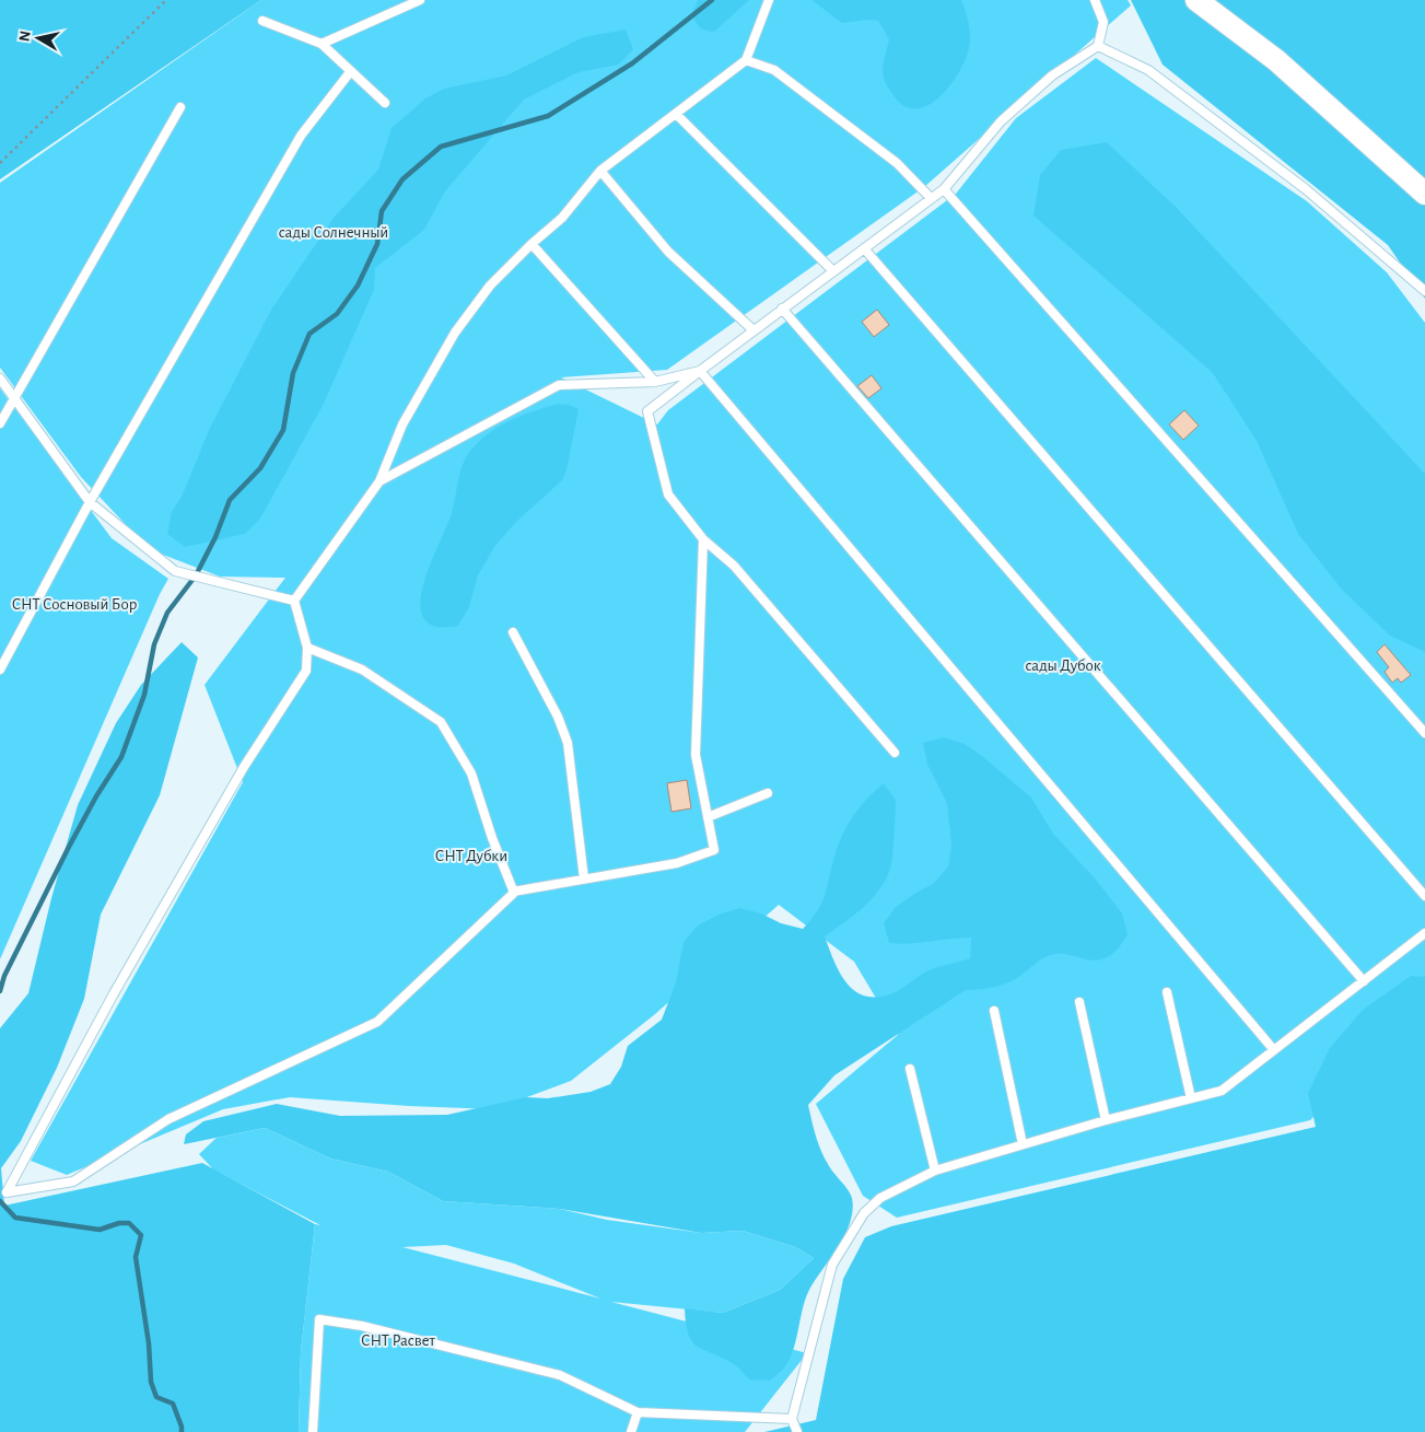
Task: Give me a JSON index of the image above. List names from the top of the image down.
{
  "parks": [
    "сады Солнечный",
    "СНТ Сосновый Бор",
    "сады Дубок",
    "СНТ Дубки",
    "СНТ Расвет"
  ],
  "north": "left"
}
